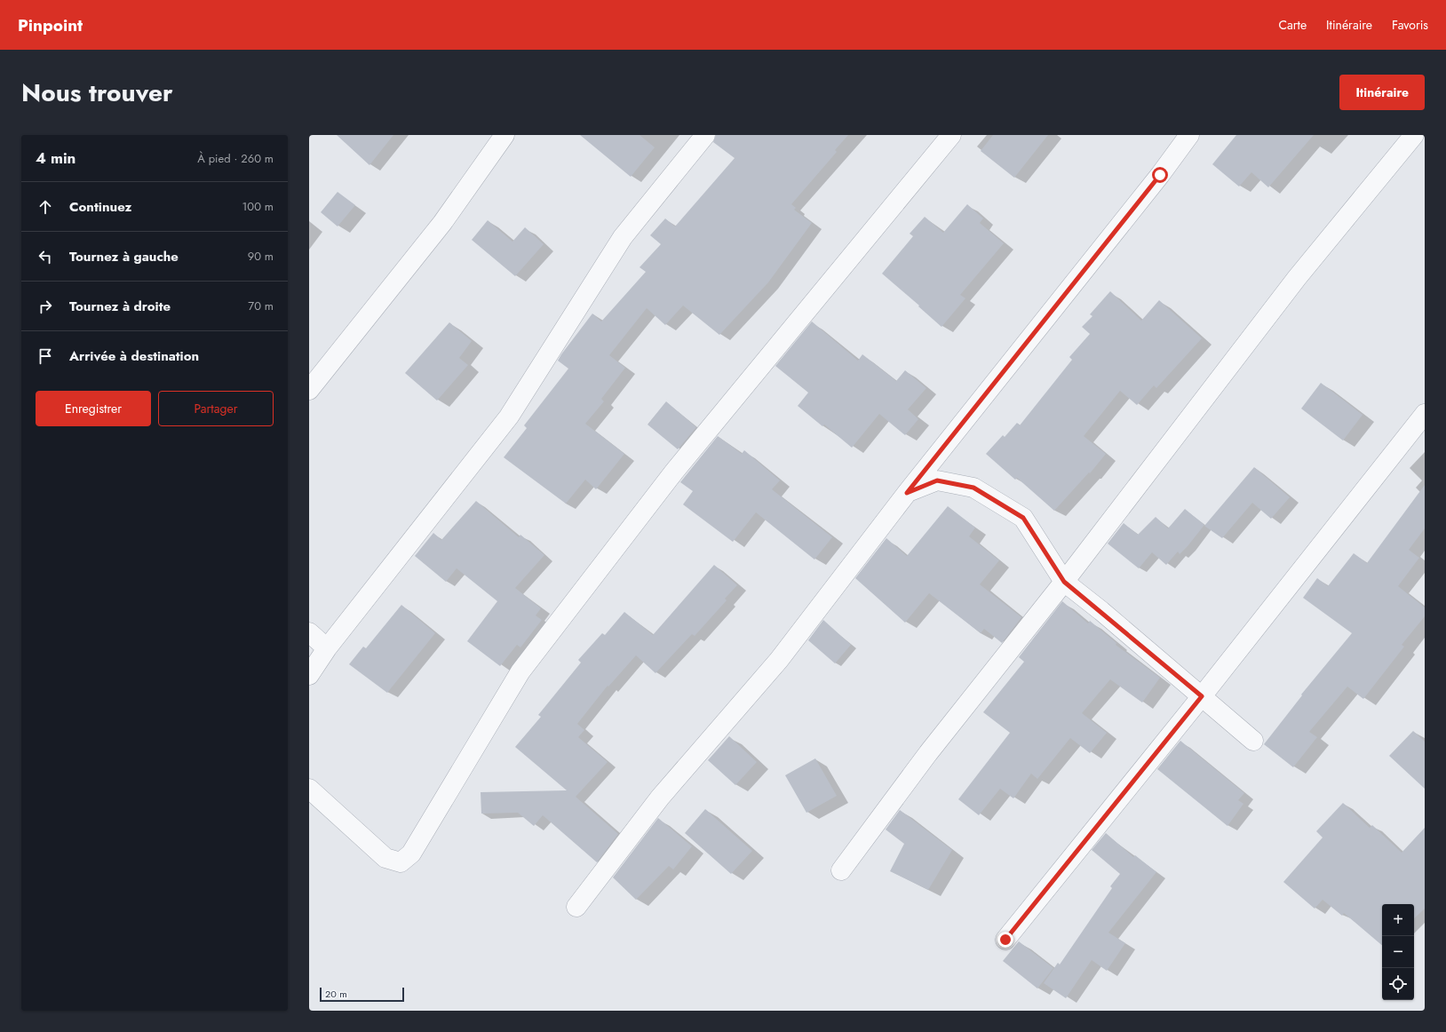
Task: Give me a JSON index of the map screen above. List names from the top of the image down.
{
  "scale_bar": "20 m",
  "page": {
    "header": "Pinpoint",
    "nav": ["Carte", "Itinéraire", "Favoris"],
    "title": "Nous trouver",
    "buttons": [
      "Itinéraire",
      ["Enregistrer", "Partager"]
    ],
    "heading": ["4 min", "À pied · 260 m"],
    "list": [
      ["Continuez", "100 m"],
      ["Tournez à gauche", "90 m"],
      ["Tournez à droite", "70 m"],
      "Arrivée à destination"
    ],
    "map_buttons": ["+", "−"],
    "scale": "20 m"
  }
}
